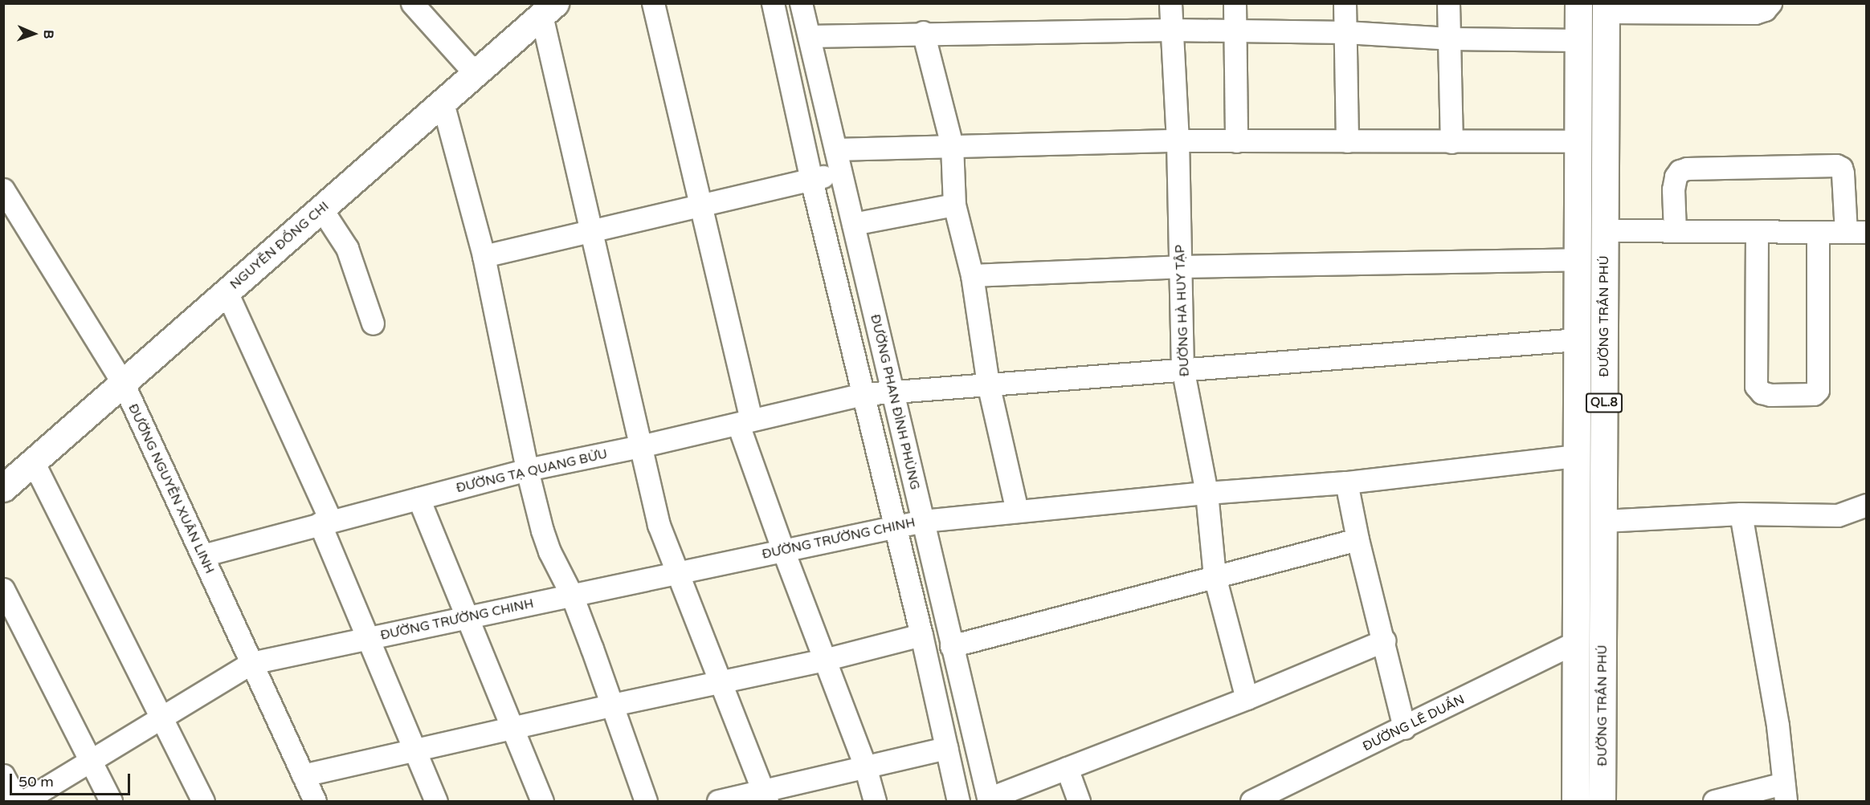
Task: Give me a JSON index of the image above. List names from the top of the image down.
{
  "streets": {
    "main road": ["NGUYỄN ĐỔNG CHI", "ĐƯỜNG TRẦN PHÚ", "QL.8"],
    "street": [
      "ĐƯỜNG HÀ HUY TẬP",
      "ĐƯỜNG PHAN ĐÌNH PHÙNG",
      "ĐƯỜNG TẠ QUANG BỬU",
      "ĐƯỜNG NGUYỄN XUÂN LINH",
      "ĐƯỜNG TRƯỜNG CHINH",
      "ĐƯỜNG LÊ DUẨN"
    ]
  },
  "crossings": [
    ["NGUYỄN ĐỔNG CHI", "ĐƯỜNG NGUYỄN XUÂN LINH"],
    ["ĐƯỜNG HÀ HUY TẬP", "ĐƯỜNG TẠ QUANG BỬU"],
    ["ĐƯỜNG HÀ HUY TẬP", "ĐƯỜNG TRƯỜNG CHINH"],
    ["ĐƯỜNG TRẦN PHÚ", "ĐƯỜNG TẠ QUANG BỬU"],
    ["ĐƯỜNG TRẦN PHÚ", "ĐƯỜNG TRƯỜNG CHINH"],
    ["ĐƯỜNG TRẦN PHÚ", "ĐƯỜNG LÊ DUẨN"],
    ["ĐƯỜNG PHAN ĐÌNH PHÙNG", "ĐƯỜNG TẠ QUANG BỬU"],
    ["ĐƯỜNG PHAN ĐÌNH PHÙNG", "ĐƯỜNG TRƯỜNG CHINH"],
    ["ĐƯỜNG TẠ QUANG BỬU", "ĐƯỜNG NGUYỄN XUÂN LINH"],
    ["ĐƯỜNG NGUYỄN XUÂN LINH", "ĐƯỜNG TRƯỜNG CHINH"]
  ],
  "scale_bar": "50 m",
  "north": "right"
}
